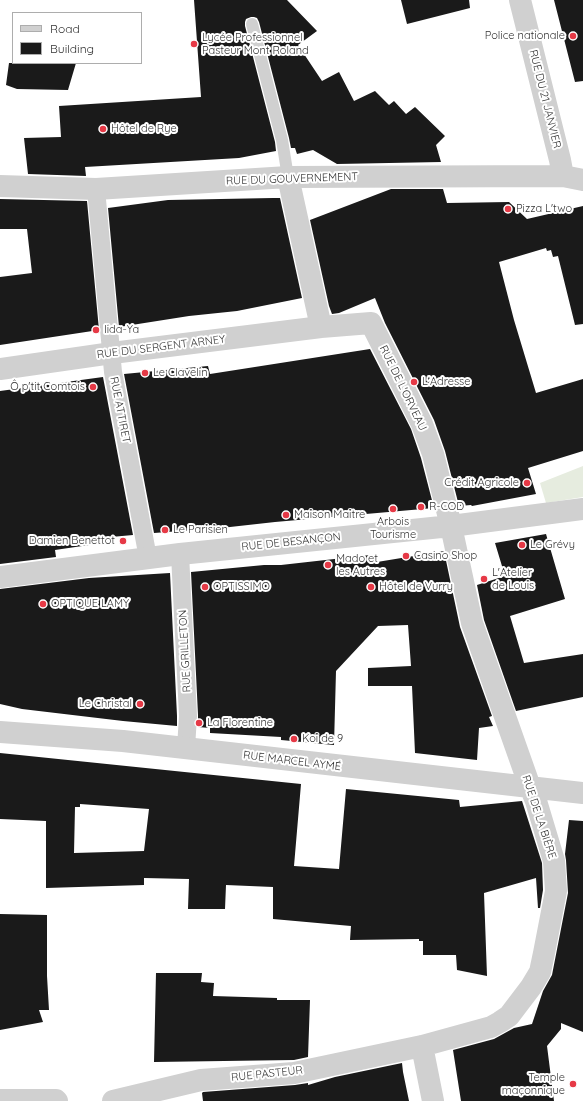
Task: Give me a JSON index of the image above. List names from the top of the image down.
{
  "streets": {
    "street": [
      "RUE DU 21 JANVIER",
      "RUE DU GOUVERNEMENT",
      "RUE DU SERGENT ARNEY",
      "RUE DE L'ORVEAU",
      "RUE ATTIRET",
      "RUE DE BESANÇON",
      "RUE GRILLETON",
      "RUE MARCEL AYMÉ",
      "RUE DE LA BIÈRE",
      "RUE PASTEUR"
    ]
  },
  "crossings": [
    ["RUE DU 21 JANVIER", "RUE DU GOUVERNEMENT"],
    ["RUE DU GOUVERNEMENT", "RUE ATTIRET"],
    ["RUE DU SERGENT ARNEY", "RUE DE L'ORVEAU"],
    ["RUE DU SERGENT ARNEY", "RUE ATTIRET"],
    ["RUE DE L'ORVEAU", "RUE DE BESANÇON"],
    ["RUE DE L'ORVEAU", "RUE DE LA BIÈRE"],
    ["RUE ATTIRET", "RUE DE BESANÇON"],
    ["RUE DE BESANÇON", "RUE GRILLETON"],
    ["RUE DE BESANÇON", "RUE DE LA BIÈRE"],
    ["RUE GRILLETON", "RUE MARCEL AYMÉ"],
    ["RUE MARCEL AYMÉ", "RUE DE LA BIÈRE"],
    ["RUE DE LA BIÈRE", "RUE PASTEUR"]
  ],
  "places": [
    "Police nationale",
    "Lycée Professionnel Pasteur Mont Roland",
    "Hôtel de Rye",
    "Pizza L'two",
    "Iida-Ya",
    "Le Clavelin",
    "L'Adresse",
    "Ô p'tit Comtois",
    "Crédit Agricole",
    "R-COD",
    "Arbois Tourisme",
    "Maison Maitre",
    "Le Parisien",
    "Damien Benettot",
    "Le Grévy",
    "Casino Shop",
    "Mado et les Autres",
    "L'Atelier de Louis",
    "OPTISSIMO",
    "Hôtel de Vurry",
    "OPTIQUE LAMY",
    "Le Christal",
    "La Florentine",
    "Koi de 9",
    "Temple maçonnique"
  ],
  "legend": ["Road", "Building"]
}
